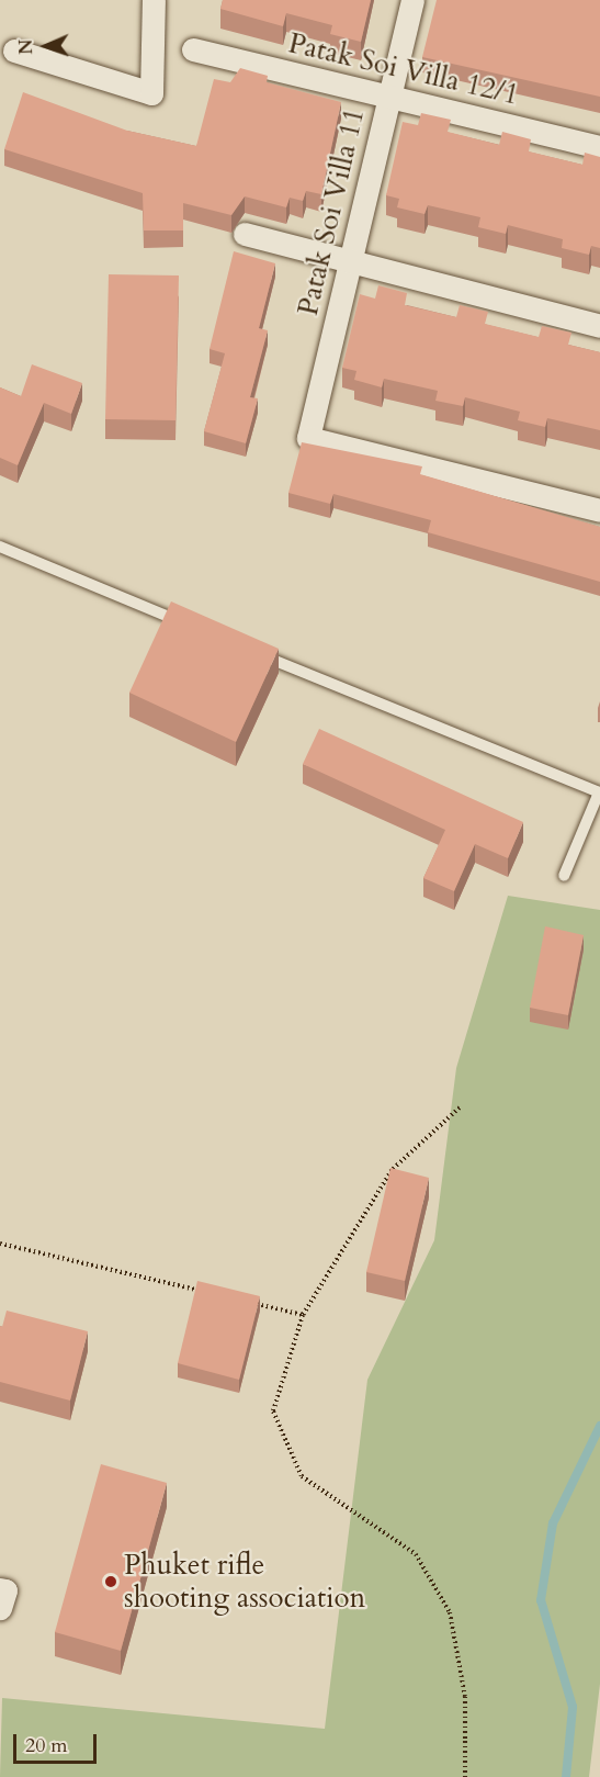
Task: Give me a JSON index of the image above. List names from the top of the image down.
{
  "streets": {
    "street": ["Patak Soi Villa 12/1", "Patak Soi Villa 11"]
  },
  "crossings": [
    ["Patak Soi Villa 12/1", "Patak Soi Villa 11"]
  ],
  "places": ["Phuket rifle shooting association"],
  "scale_bar": "20 m",
  "north": "left"
}
